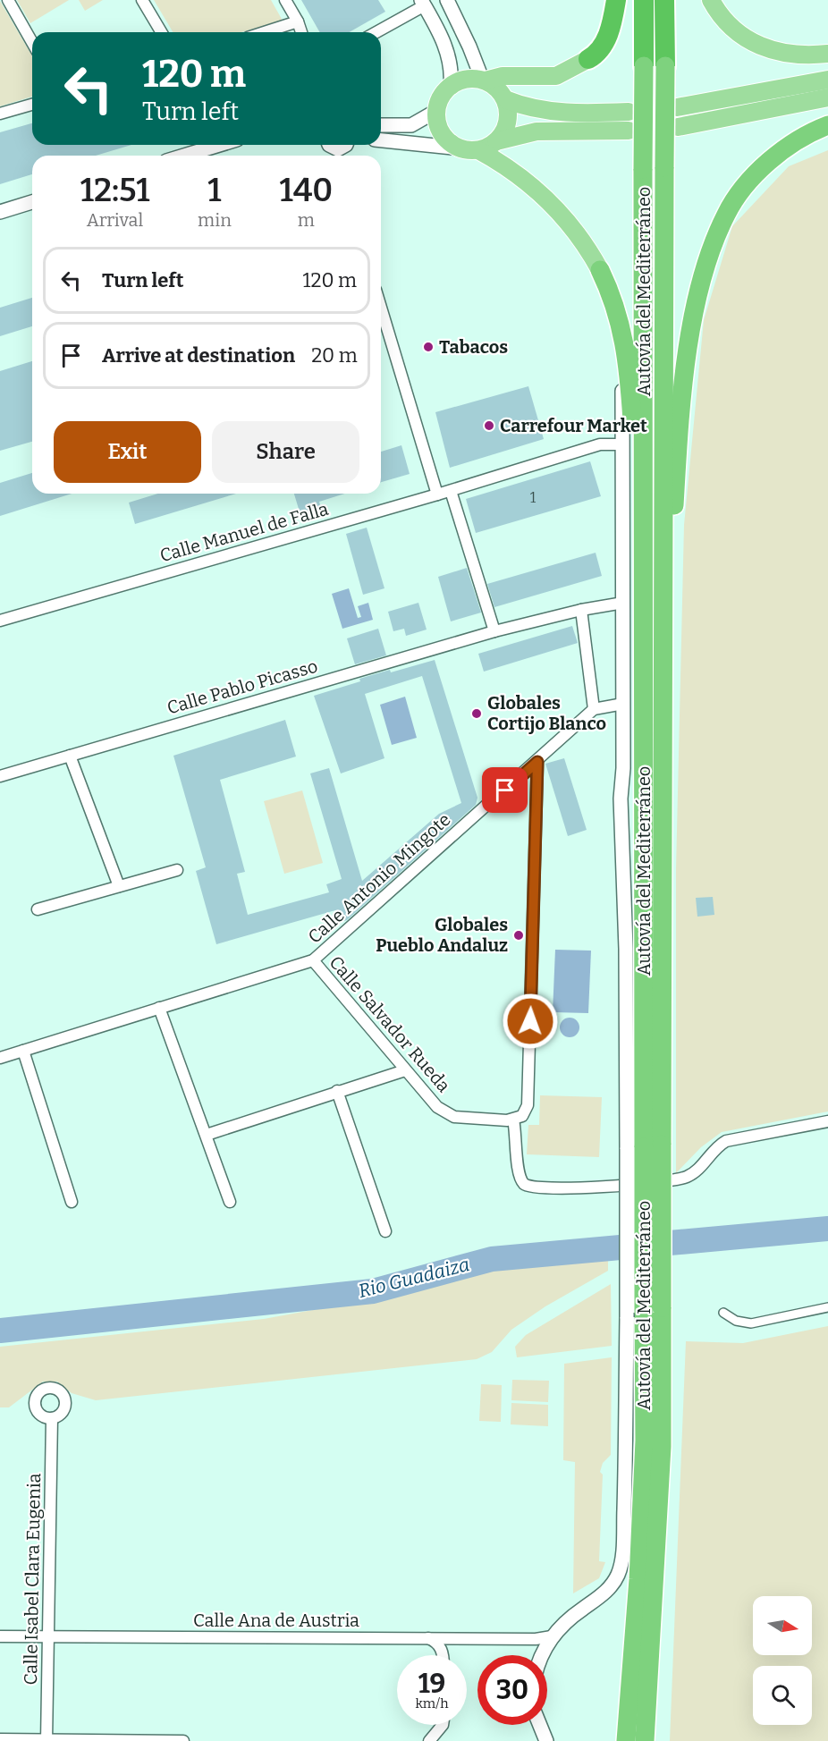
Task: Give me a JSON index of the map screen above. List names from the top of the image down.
{
  "streets": {
    "highway": ["Autovía del Mediterráneo"],
    "street": [
      "Calle Manuel de Falla",
      "Calle Pablo Picasso",
      "Calle Antonio Mingote",
      "Calle Salvador Rueda",
      "Calle Isabel Clara Eugenia",
      "Calle Ana de Austria"
    ]
  },
  "crossings": [
    ["Calle Antonio Mingote", "Calle Salvador Rueda"],
    ["Calle Isabel Clara Eugenia", "Calle Ana de Austria"]
  ],
  "water": ["Rio Guadaiza"],
  "places": [
    "Tabacos",
    "Carrefour Market",
    "Globales Cortijo Blanco",
    "Globales Pueblo Andaluz"
  ],
  "house_numbers": ["1"],
  "north": "right",
  "page": {
    "turn": ["120 m", "Turn left"],
    "eta": [
      "12:51",
      "Arrival",
      "1",
      "min",
      "140",
      "m"
    ],
    "list": [
      {
        "name": "Turn left",
        "value": "120 m"
      },
      {
        "name": "Arrive at destination",
        "value": "20 m"
      }
    ],
    "buttons": ["Exit", "Share"],
    "speed": "19 km/h",
    "limit": "30"
  }
}
